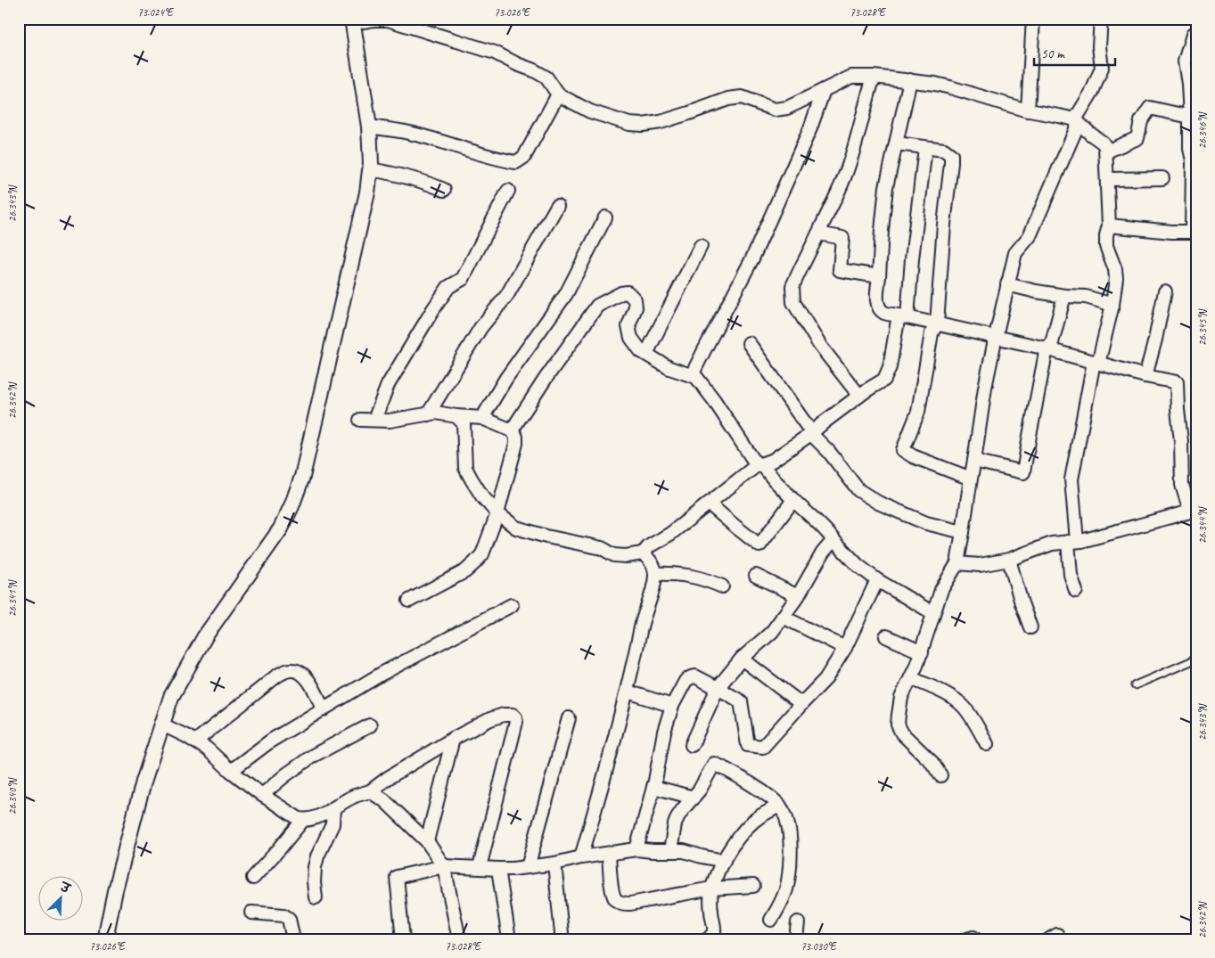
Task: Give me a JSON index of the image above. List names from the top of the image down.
{
  "scale_bar": "50 m",
  "north": "top right",
  "coordinates": [
    "73.024°E",
    "73.026°E",
    "73.028°E",
    "26.346°N",
    "26.343°N",
    "26.345°N",
    "26.342°N",
    "26.344°N",
    "26.341°N",
    "26.340°N",
    "73.030°E"
  ]
}
